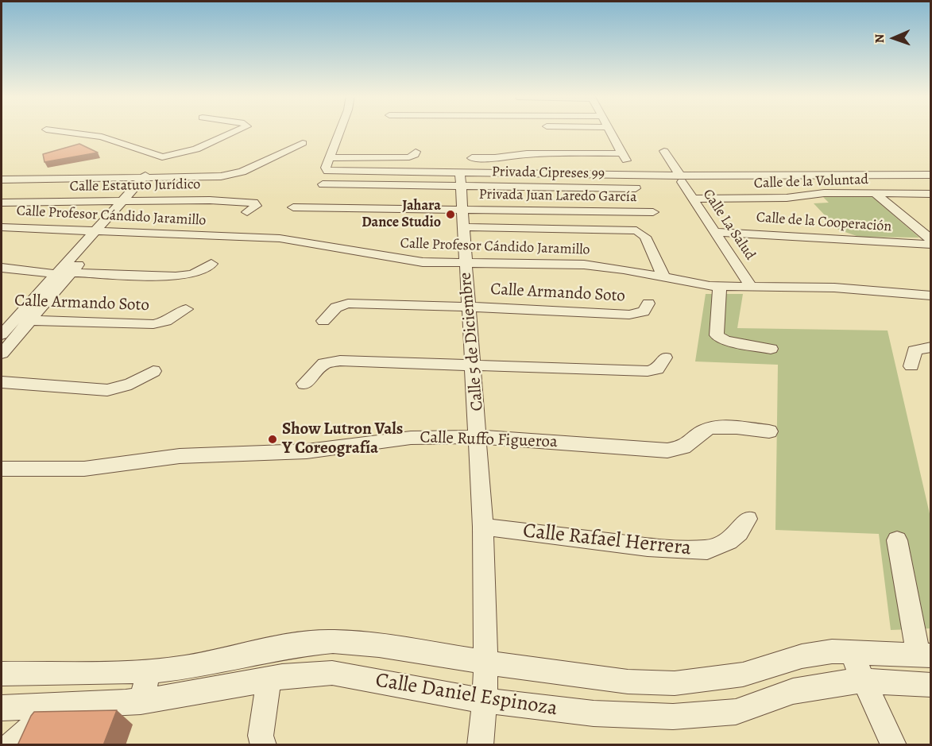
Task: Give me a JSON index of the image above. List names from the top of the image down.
{
  "streets": {
    "street": [
      "Privada Cipreses 99",
      "Calle de la Voluntad",
      "Calle Estatuto Jurídico",
      "Privada Juan Laredo García",
      "Calle Profesor Cándido Jaramillo",
      "Calle de la Cooperación",
      "Calle La Salud",
      "Calle Armando Soto",
      "Calle 5 de Diciembre",
      "Calle Ruffo Figueroa",
      "Calle Rafael Herrera",
      "Calle Daniel Espinoza"
    ]
  },
  "crossings": [
    ["Privada Cipreses 99", "Calle 5 de Diciembre"],
    ["Calle de la Voluntad", "Calle La Salud"],
    ["Privada Juan Laredo García", "Calle 5 de Diciembre"],
    ["Calle Profesor Cándido Jaramillo", "Calle La Salud"],
    ["Calle Profesor Cándido Jaramillo", "Calle 5 de Diciembre"],
    ["Calle de la Cooperación", "Calle La Salud"],
    ["Calle Armando Soto", "Calle 5 de Diciembre"],
    ["Calle 5 de Diciembre", "Calle Ruffo Figueroa"],
    ["Calle 5 de Diciembre", "Calle Rafael Herrera"],
    ["Calle 5 de Diciembre", "Calle Daniel Espinoza"]
  ],
  "places": ["Jahara Dance Studio", "Show Lutron Vals Y Coreografía"],
  "north": "left"
}
